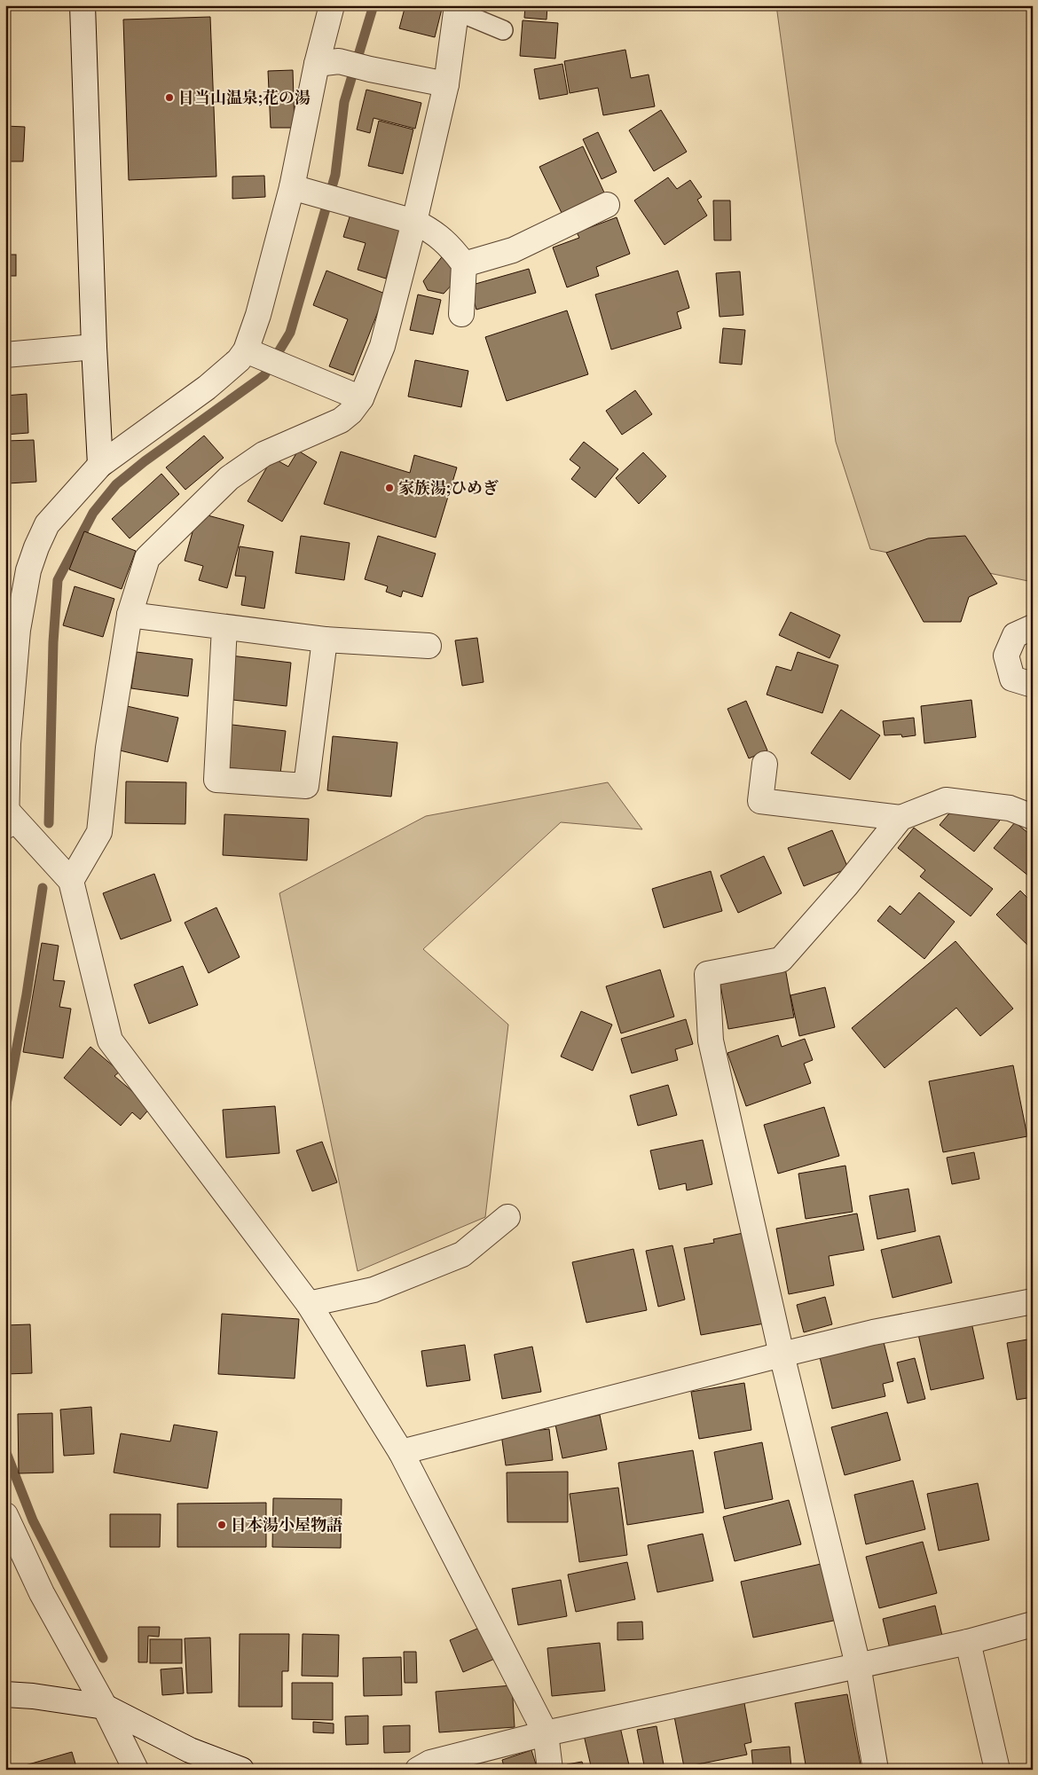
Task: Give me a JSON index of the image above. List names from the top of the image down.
{
  "places": ["日当山温泉;花の湯", "家族湯;ひめぎ", "日本湯小屋物語"]
}
